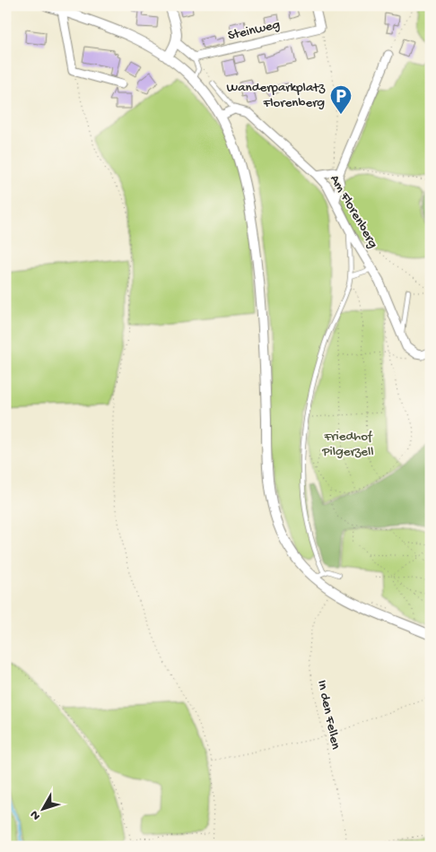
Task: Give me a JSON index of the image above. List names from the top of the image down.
{
  "streets": {
    "street": ["Steinweg", "Am Florenberg"],
    "path": ["In den Fellen"]
  },
  "parks": ["Friedhof Pilgerzell"],
  "places": {
    "parking": ["Wanderparkplatz Florenberg"]
  },
  "north": "bottom left"
}
